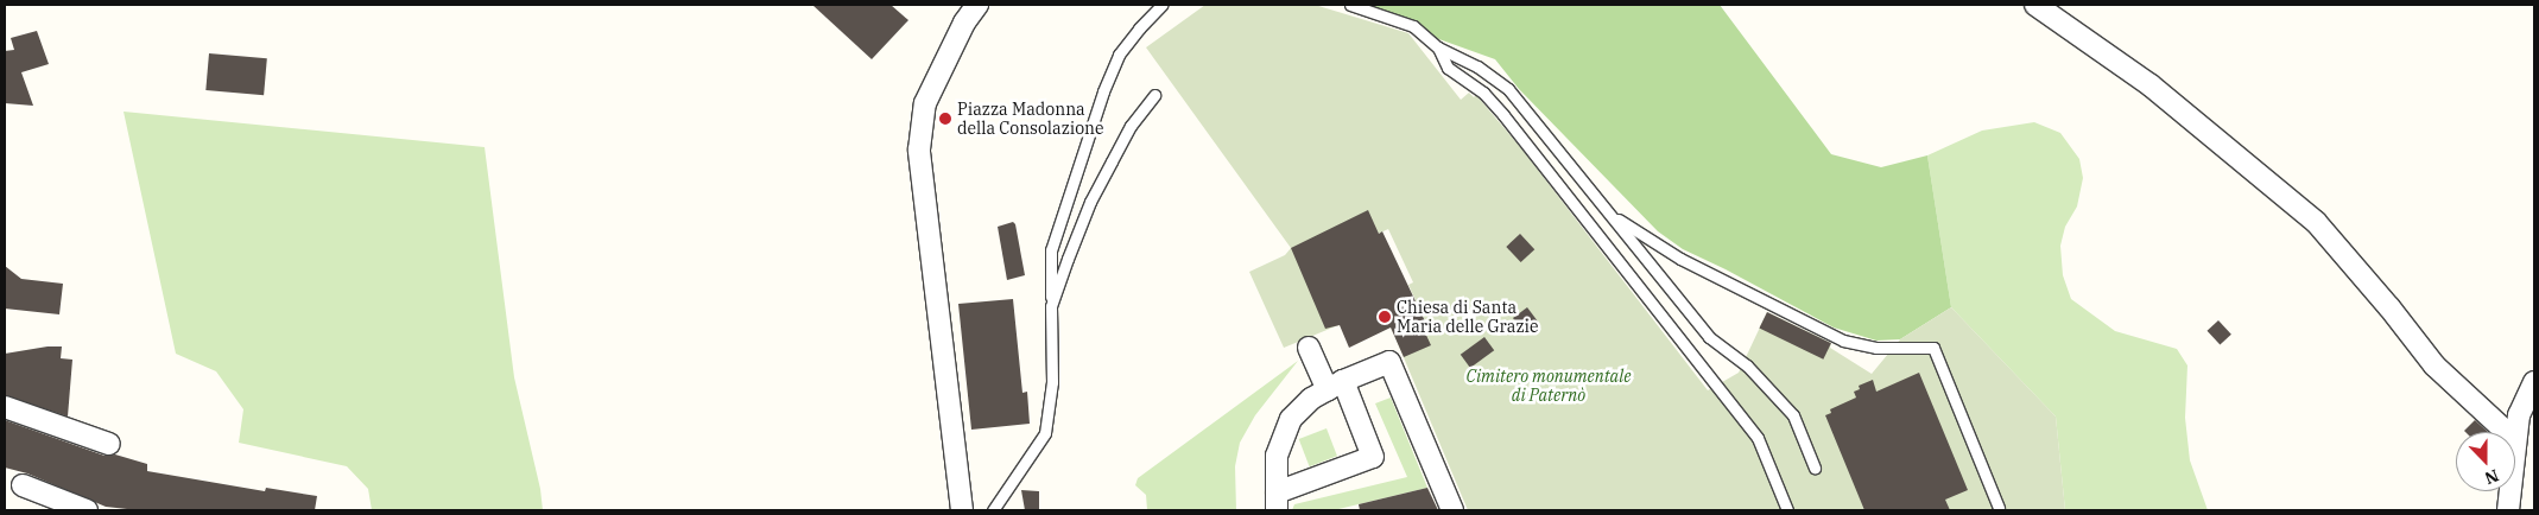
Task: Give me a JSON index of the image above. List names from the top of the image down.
{
  "parks": ["Cimitero monumentale di Paternò"],
  "places": ["Piazza Madonna della Consolazione", "Chiesa di Santa Maria delle Grazie"],
  "north": "bottom"
}
